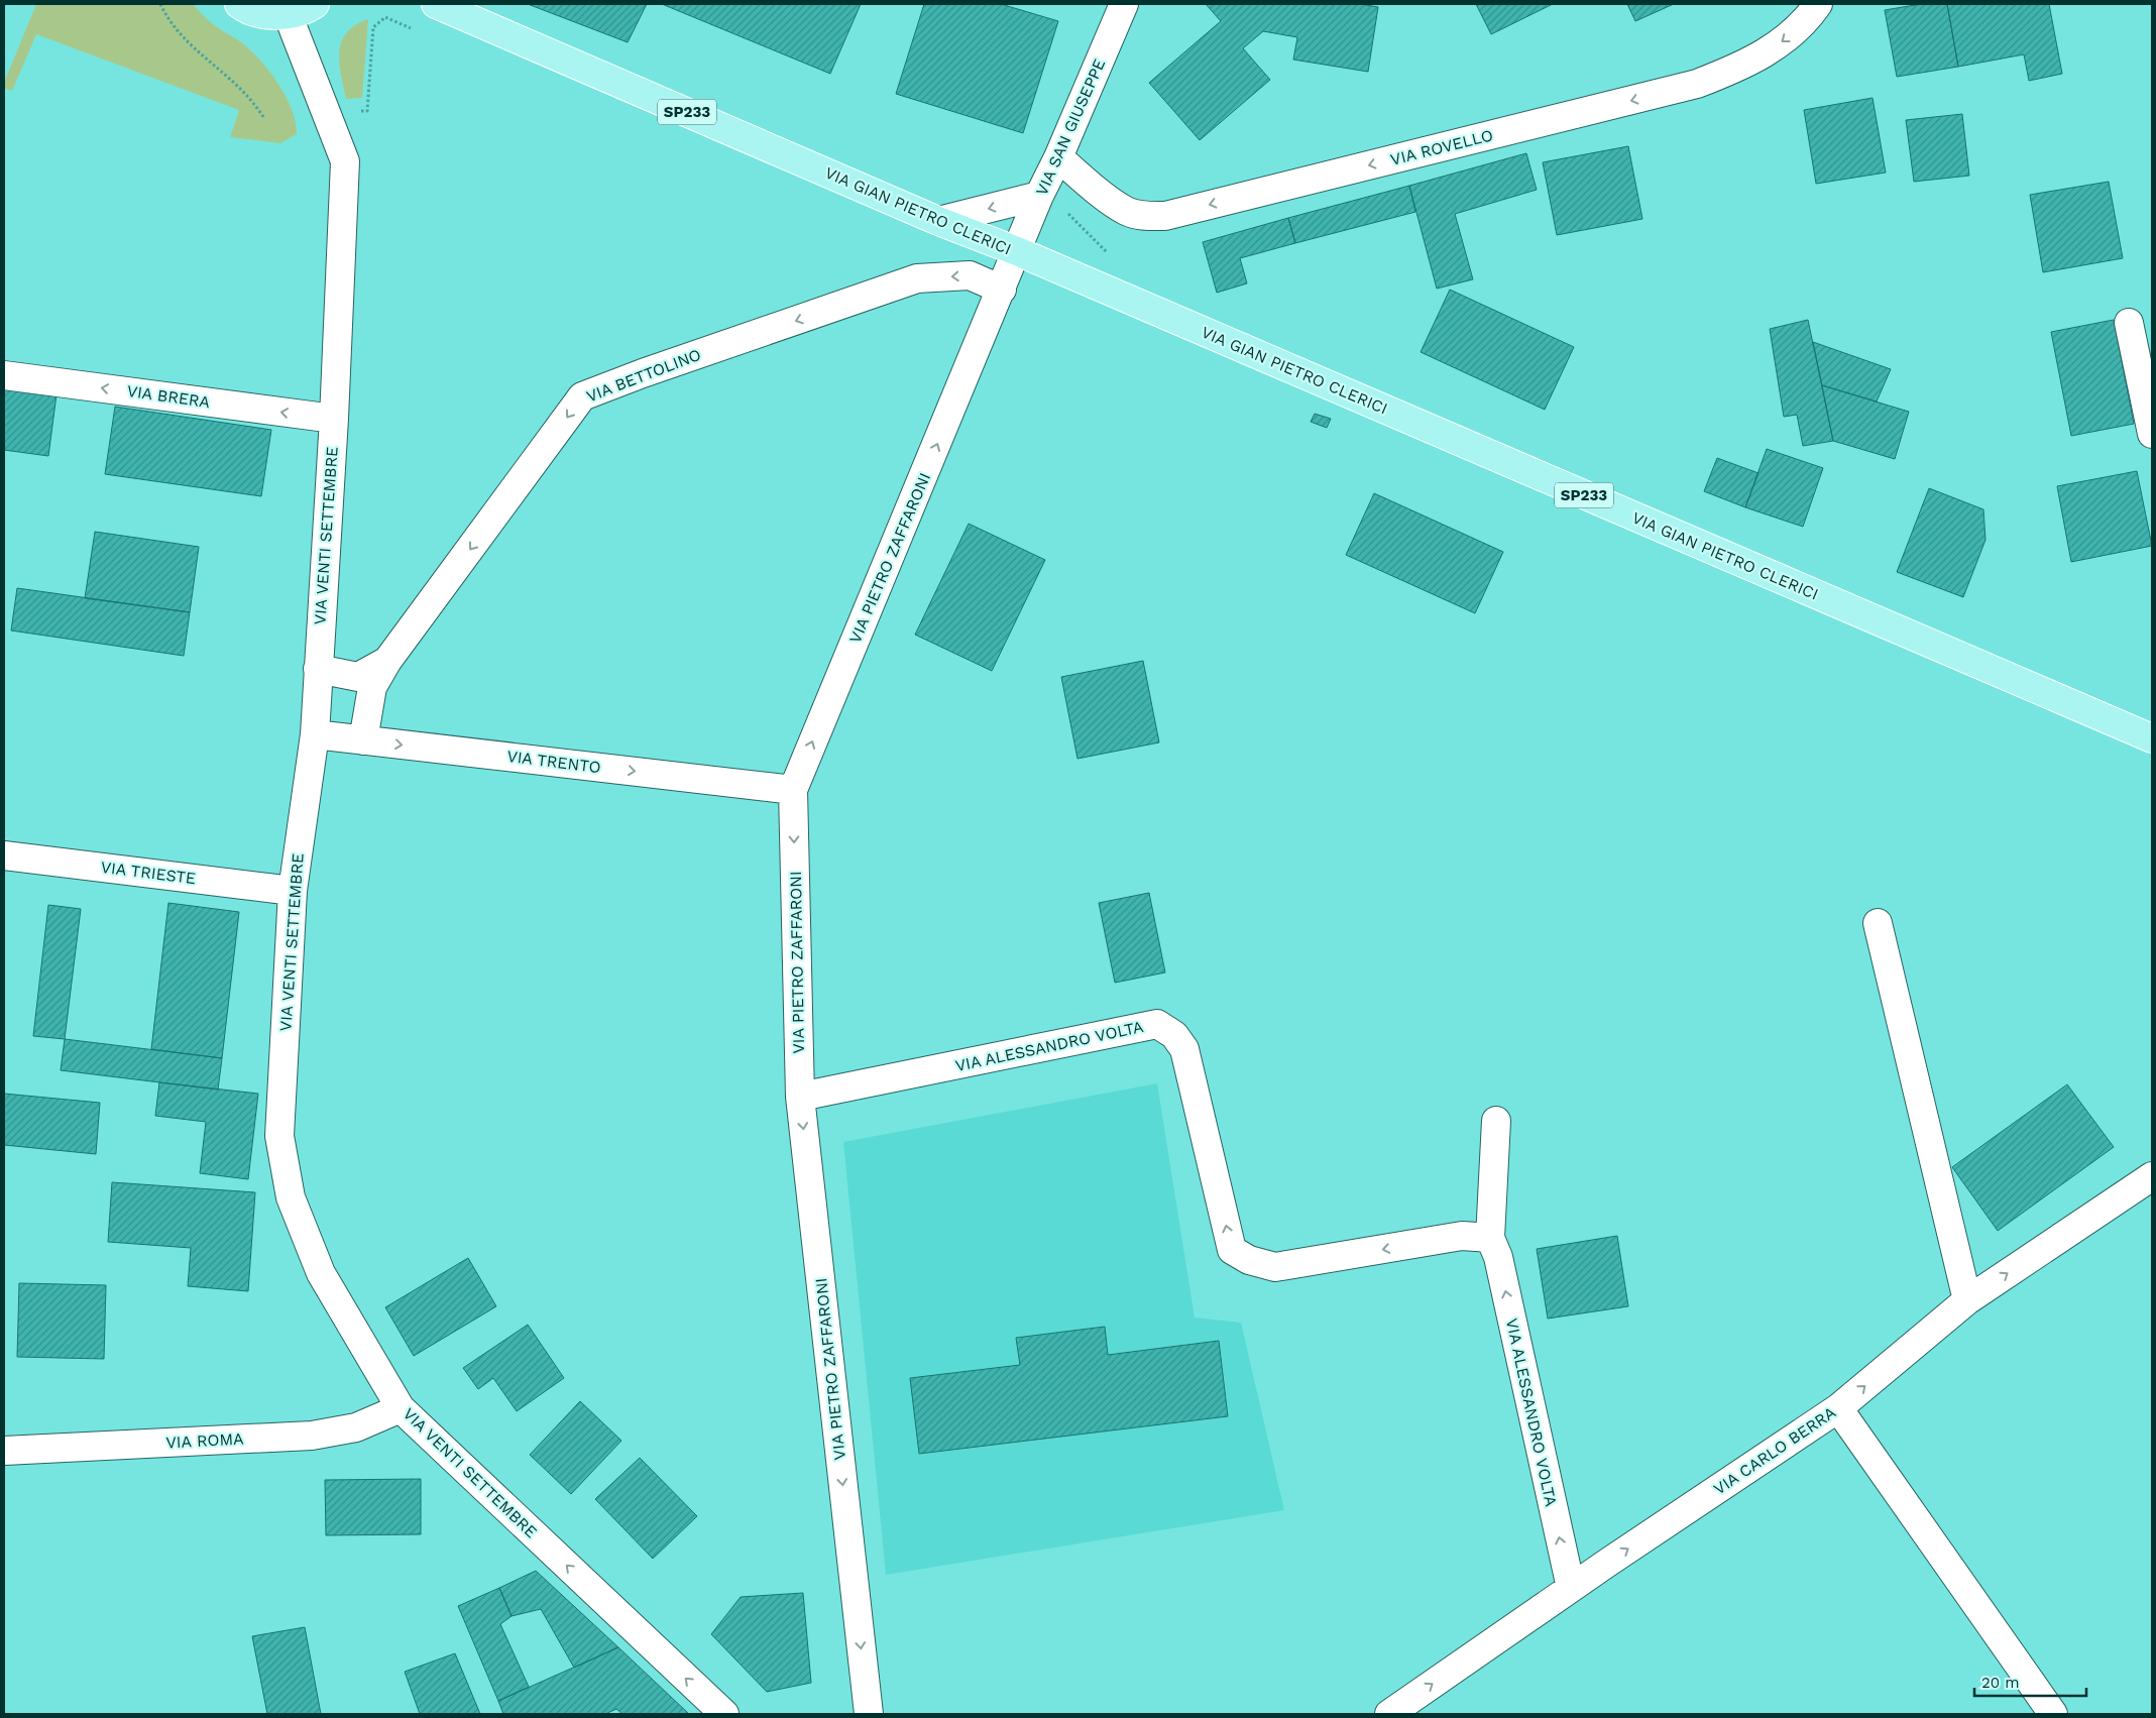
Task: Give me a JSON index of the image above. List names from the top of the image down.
{
  "streets": {
    "main road": ["SP233", "VIA GIAN PIETRO CLERICI"],
    "street": [
      "VIA SAN GIUSEPPE",
      "VIA ROVELLO",
      "VIA BETTOLINO",
      "VIA BRERA",
      "VIA VENTI SETTEMBRE",
      "VIA PIETRO ZAFFARONI",
      "VIA TRENTO",
      "VIA TRIESTE",
      "VIA ALESSANDRO VOLTA",
      "VIA ROMA",
      "VIA CARLO BERRA"
    ]
  },
  "crossings": [
    ["VIA SAN GIUSEPPE", "VIA ROVELLO"],
    ["VIA SAN GIUSEPPE", "VIA GIAN PIETRO CLERICI"],
    ["VIA SAN GIUSEPPE", "VIA PIETRO ZAFFARONI"],
    ["VIA GIAN PIETRO CLERICI", "VIA PIETRO ZAFFARONI"],
    ["VIA BETTOLINO", "VIA VENTI SETTEMBRE"],
    ["VIA BETTOLINO", "VIA PIETRO ZAFFARONI"],
    ["VIA BRERA", "VIA VENTI SETTEMBRE"],
    ["VIA VENTI SETTEMBRE", "VIA TRENTO"],
    ["VIA VENTI SETTEMBRE", "VIA TRIESTE"],
    ["VIA VENTI SETTEMBRE", "VIA ROMA"],
    ["VIA PIETRO ZAFFARONI", "VIA TRENTO"],
    ["VIA PIETRO ZAFFARONI", "VIA ALESSANDRO VOLTA"],
    ["VIA ALESSANDRO VOLTA", "VIA CARLO BERRA"]
  ],
  "one_way": [
    "VIA ROVELLO",
    "VIA BETTOLINO",
    "VIA BRERA",
    "VIA TRENTO",
    "VIA CARLO BERRA"
  ],
  "scale_bar": "20 m"
}
